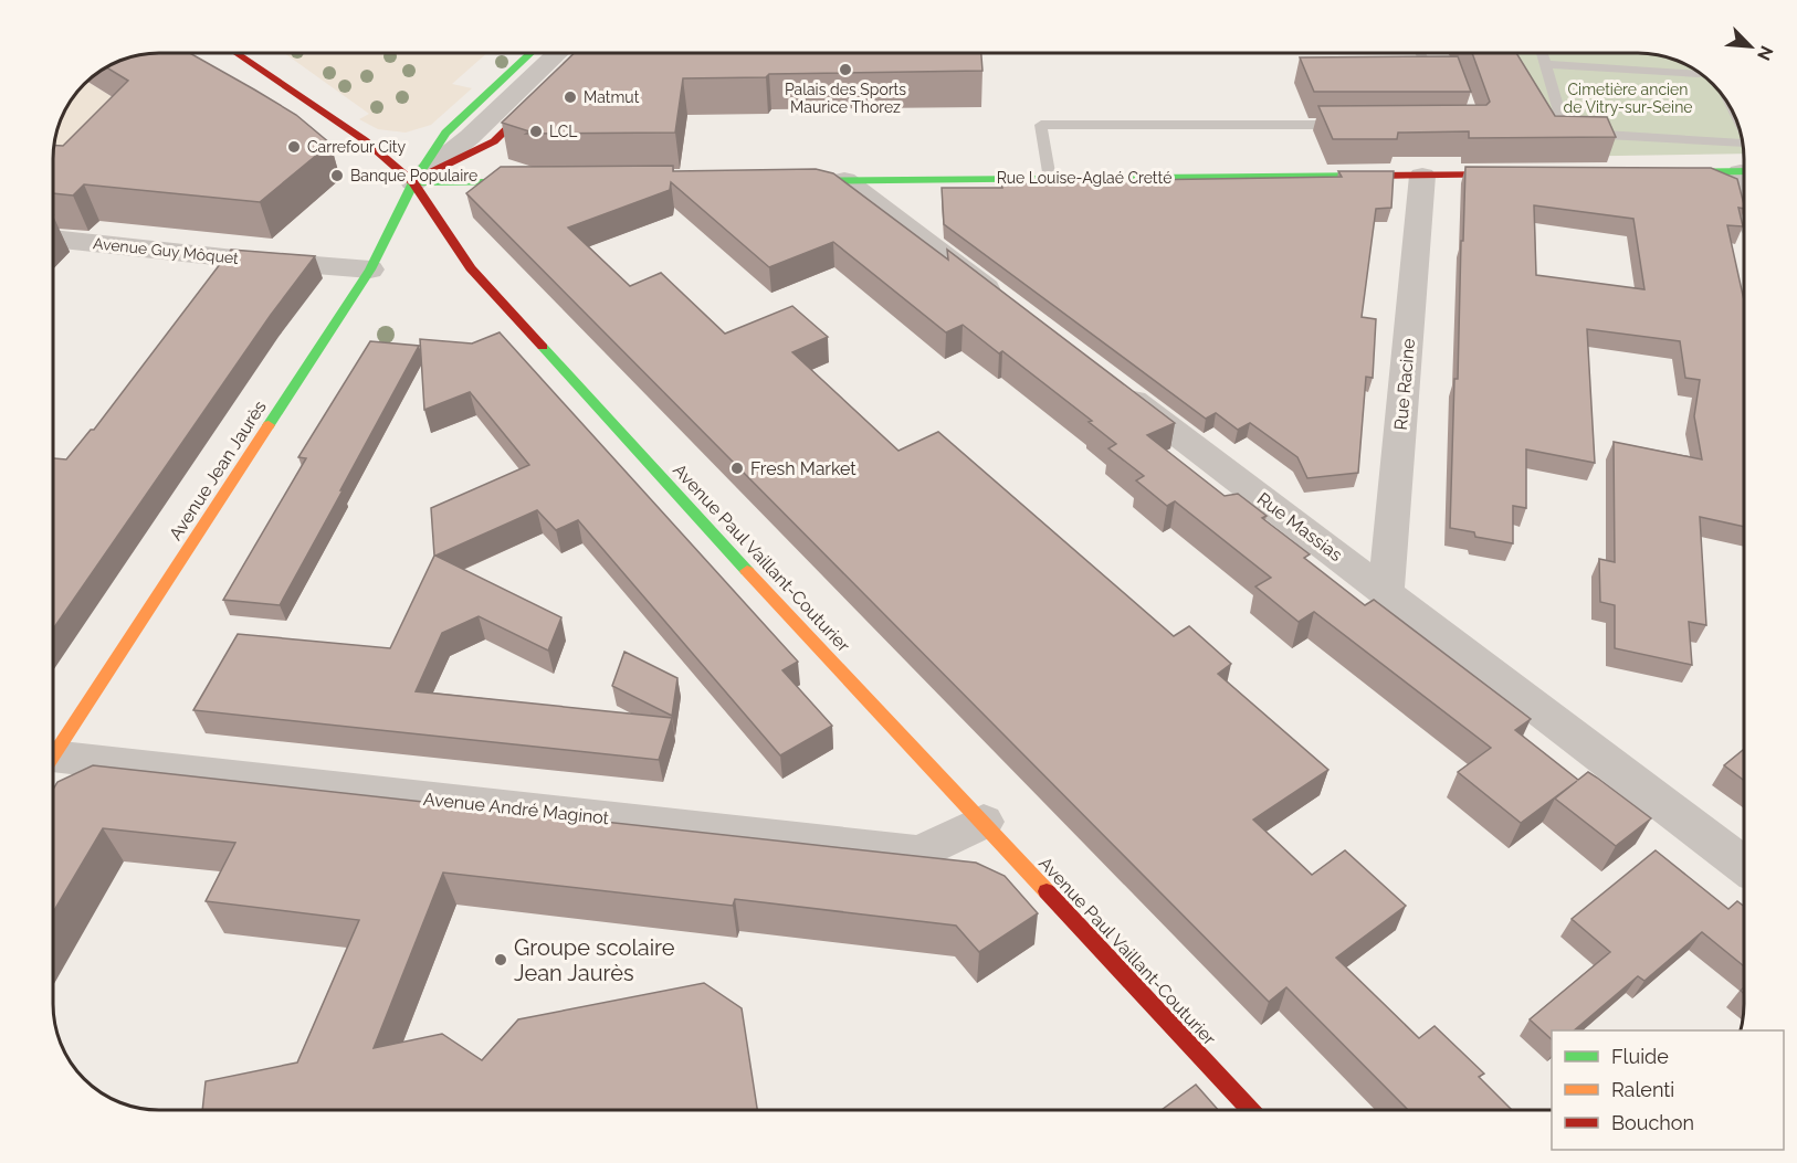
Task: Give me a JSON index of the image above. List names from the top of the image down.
{
  "streets": {
    "main road": ["Rue Louise-Aglaé Cretté", "Avenue Jean Jaurès", "Avenue Paul Vaillant-Couturier"],
    "street": [
      "Avenue Guy Môquet",
      "Rue Racine",
      "Rue Massias",
      "Avenue André Maginot"
    ]
  },
  "crossings": [
    ["Rue Louise-Aglaé Cretté", "Rue Racine"],
    ["Avenue Guy Môquet", "Avenue Jean Jaurès"],
    ["Rue Racine", "Rue Massias"],
    ["Avenue Jean Jaurès", "Avenue Paul Vaillant-Couturier"],
    ["Avenue Paul Vaillant-Couturier", "Avenue André Maginot"]
  ],
  "parks": ["Cimetière ancien de Vitry-sur-Seine"],
  "places": [
    "Palais des Sports Maurice Thorez",
    "Matmut",
    "LCL",
    "Carrefour City",
    "Banque Populaire",
    "Fresh Market",
    "Groupe scolaire Jean Jaurès"
  ],
  "legend": ["Fluide", "Ralenti", "Bouchon"],
  "north": "bottom right"
}
